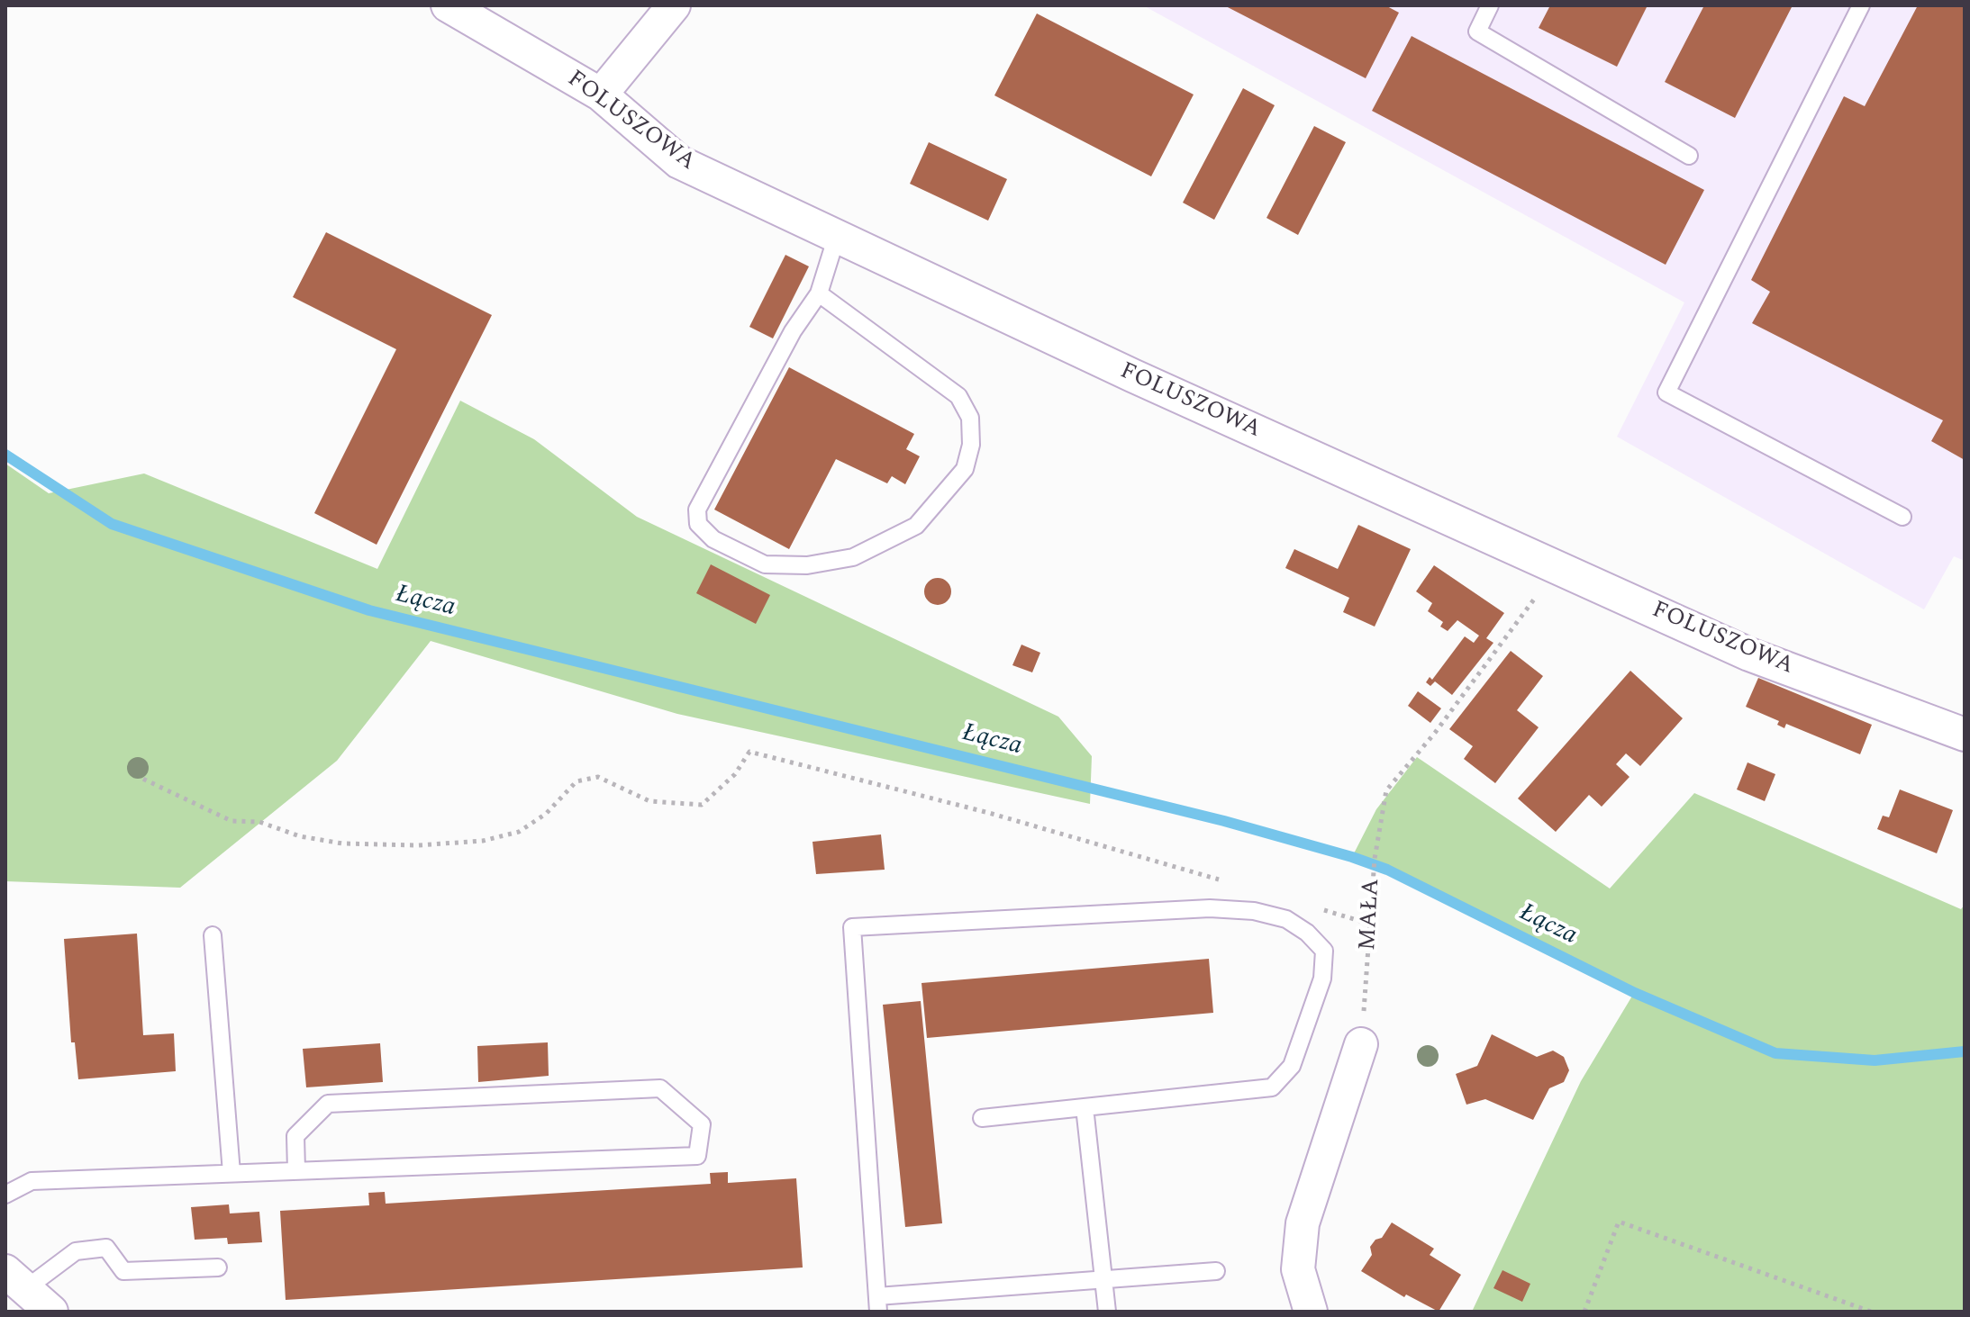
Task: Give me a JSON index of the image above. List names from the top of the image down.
{
  "streets": {
    "street": ["FOLUSZOWA"],
    "path": ["MAŁA"]
  },
  "crossings": [
    ["FOLUSZOWA", "MAŁA"]
  ],
  "water": ["Łącza"]
}
